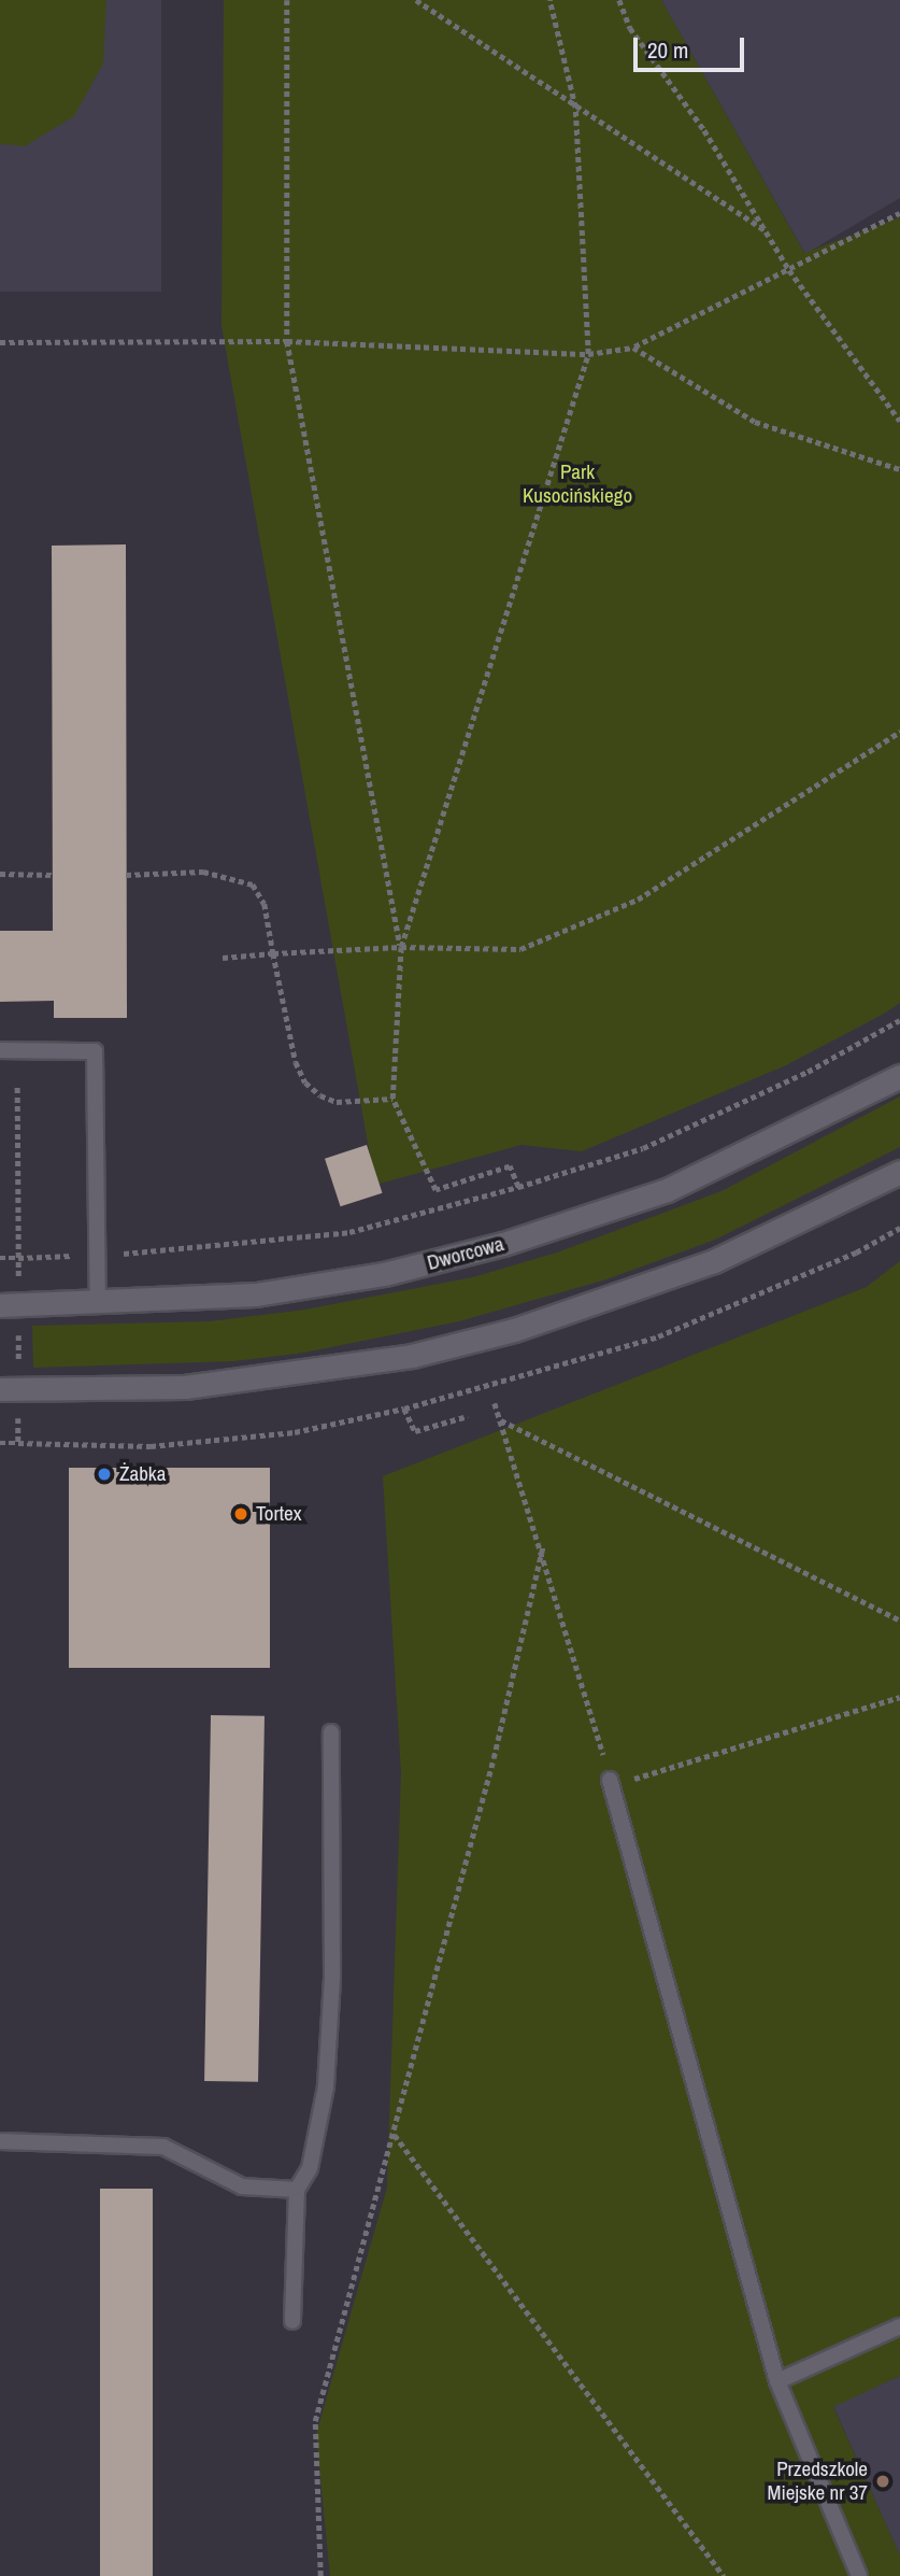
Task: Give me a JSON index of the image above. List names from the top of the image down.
{
  "streets": {
    "street": ["Dworcowa"]
  },
  "parks": ["Park Kusocińskiego"],
  "places": ["Żabka", "Tortex", "Przedszkole Miejske nr 37"],
  "scale_bar": "20 m"
}
